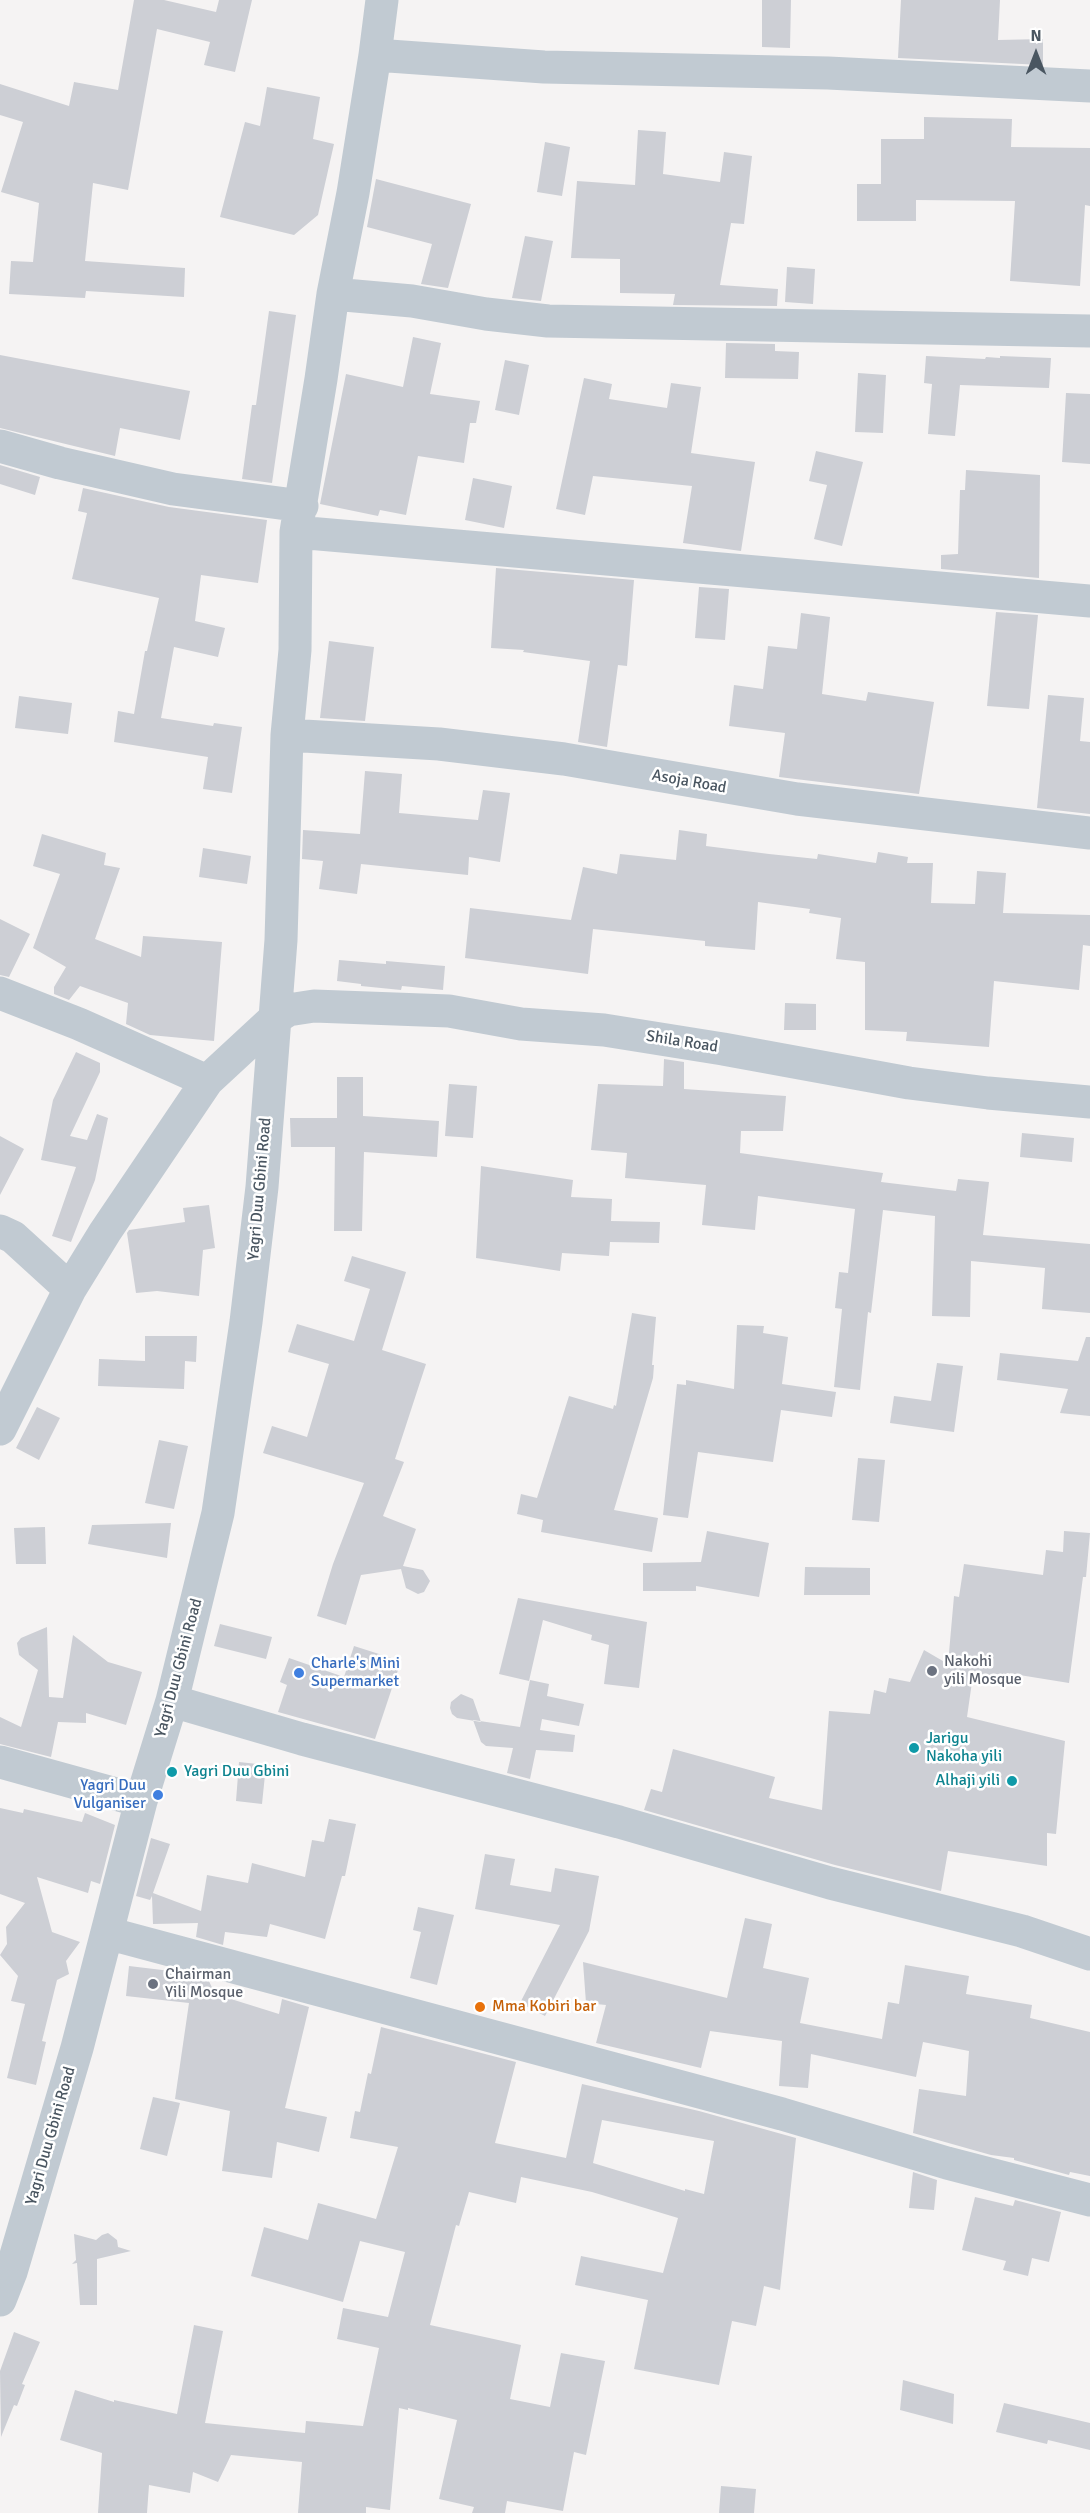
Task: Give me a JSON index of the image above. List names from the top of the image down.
{
  "streets": {
    "street": ["Asoja Road", "Shila Road", "Yagri Duu Gbini Road"]
  },
  "crossings": [
    ["Asoja Road", "Yagri Duu Gbini Road"],
    ["Shila Road", "Yagri Duu Gbini Road"]
  ],
  "places": [
    "Nakohi yili Mosque",
    "Charle's Mini Supermarket",
    "Jarigu Nakoha yili",
    "Yagri Duu Gbini",
    "Alhaji yili",
    "Yagri Duu Vulganiser",
    "Chairman Yili Mosque",
    "Mma Kobiri bar"
  ],
  "north": "top"
}
